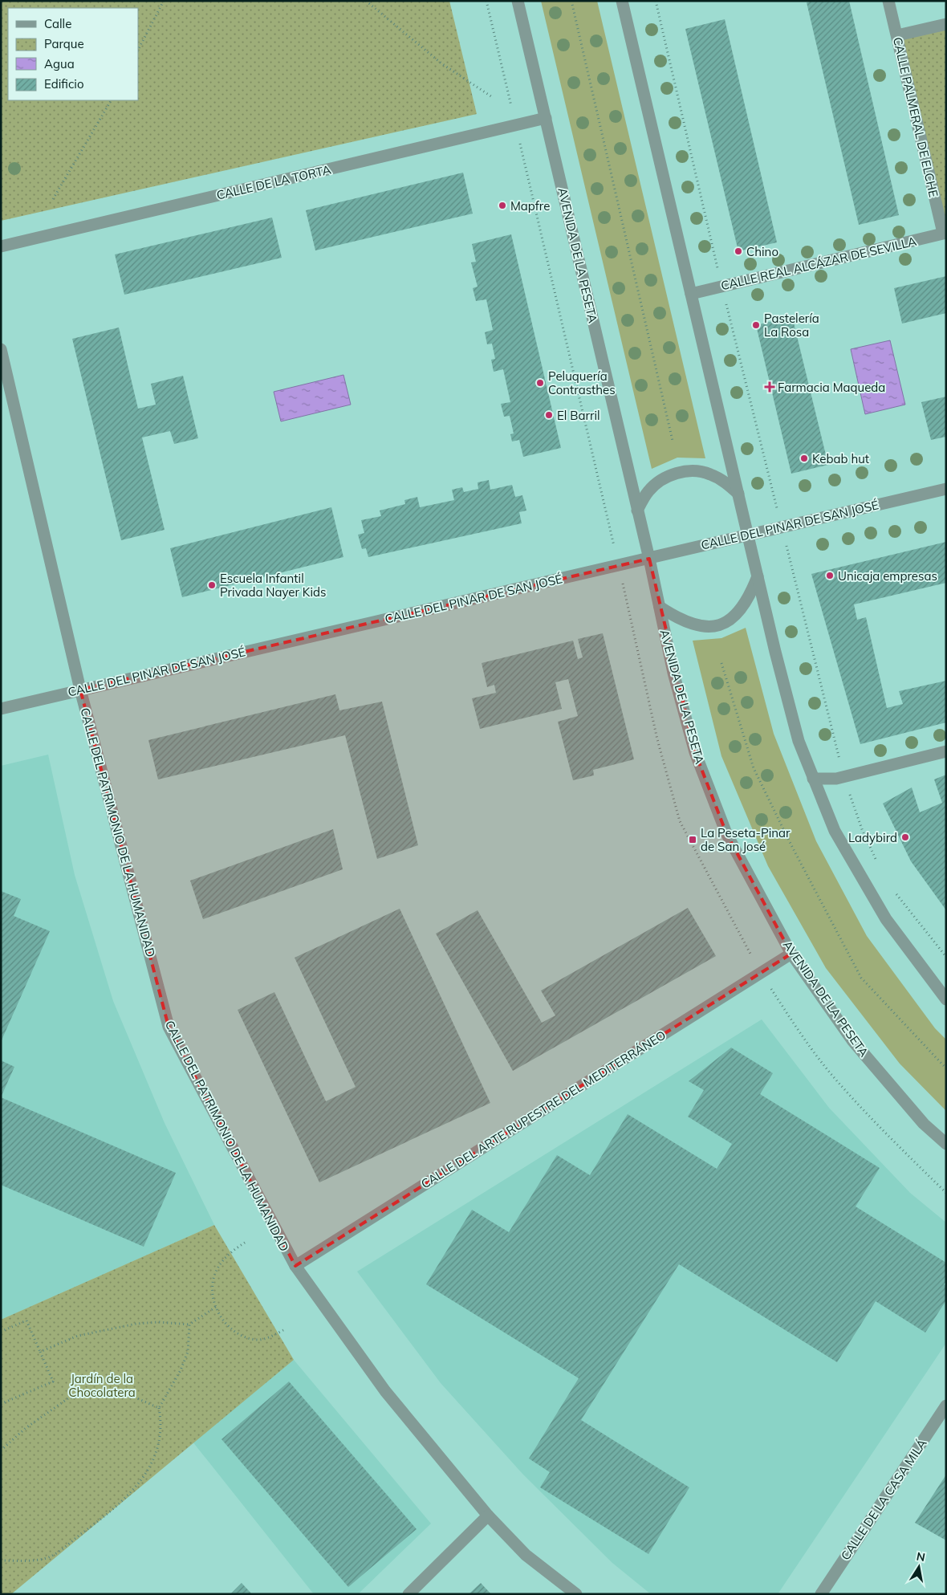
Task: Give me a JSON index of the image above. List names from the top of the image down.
{
  "streets": {
    "street": [
      "CALLE PALMERAL DE ELCHE",
      "CALLE DE LA TORTA",
      "AVENIDA DE LA PESETA",
      "CALLE REAL ALCÁZAR DE SEVILLA",
      "CALLE DEL PINAR DE SAN JOSÉ",
      "CALLE DEL PATRIMONIO DE LA HUMANIDAD",
      "CALLE DEL ARTE RUPESTRE DEL MEDITERRÁNEO",
      "CALLE DE LA CASA MILÁ"
    ]
  },
  "crossings": [
    ["CALLE PALMERAL DE ELCHE", "CALLE REAL ALCÁZAR DE SEVILLA"],
    ["CALLE DE LA TORTA", "AVENIDA DE LA PESETA"],
    ["AVENIDA DE LA PESETA", "CALLE DEL PINAR DE SAN JOSÉ"],
    ["AVENIDA DE LA PESETA", "CALLE DEL ARTE RUPESTRE DEL MEDITERRÁNEO"],
    ["CALLE DEL PINAR DE SAN JOSÉ", "CALLE DEL PATRIMONIO DE LA HUMANIDAD"],
    ["CALLE DEL PATRIMONIO DE LA HUMANIDAD", "CALLE DEL ARTE RUPESTRE DEL MEDITERRÁNEO"]
  ],
  "parks": ["Jardín de la Chocolatera"],
  "places": {
    "other": [
      "Mapfre",
      "Chino",
      "Pastelería La Rosa",
      "Peluquería Contrasthes",
      "El Barril",
      "Kebab hut",
      "Unicaja empresas",
      "Escuela Infantil Privada Nayer Kids",
      "Ladybird"
    ],
    "health": ["Farmacia Maqueda"],
    "transit": ["La Peseta-Pinar de San José"]
  },
  "legend": [
    "Calle",
    "Parque",
    "Agua",
    "Edificio"
  ],
  "north": "top"
}
